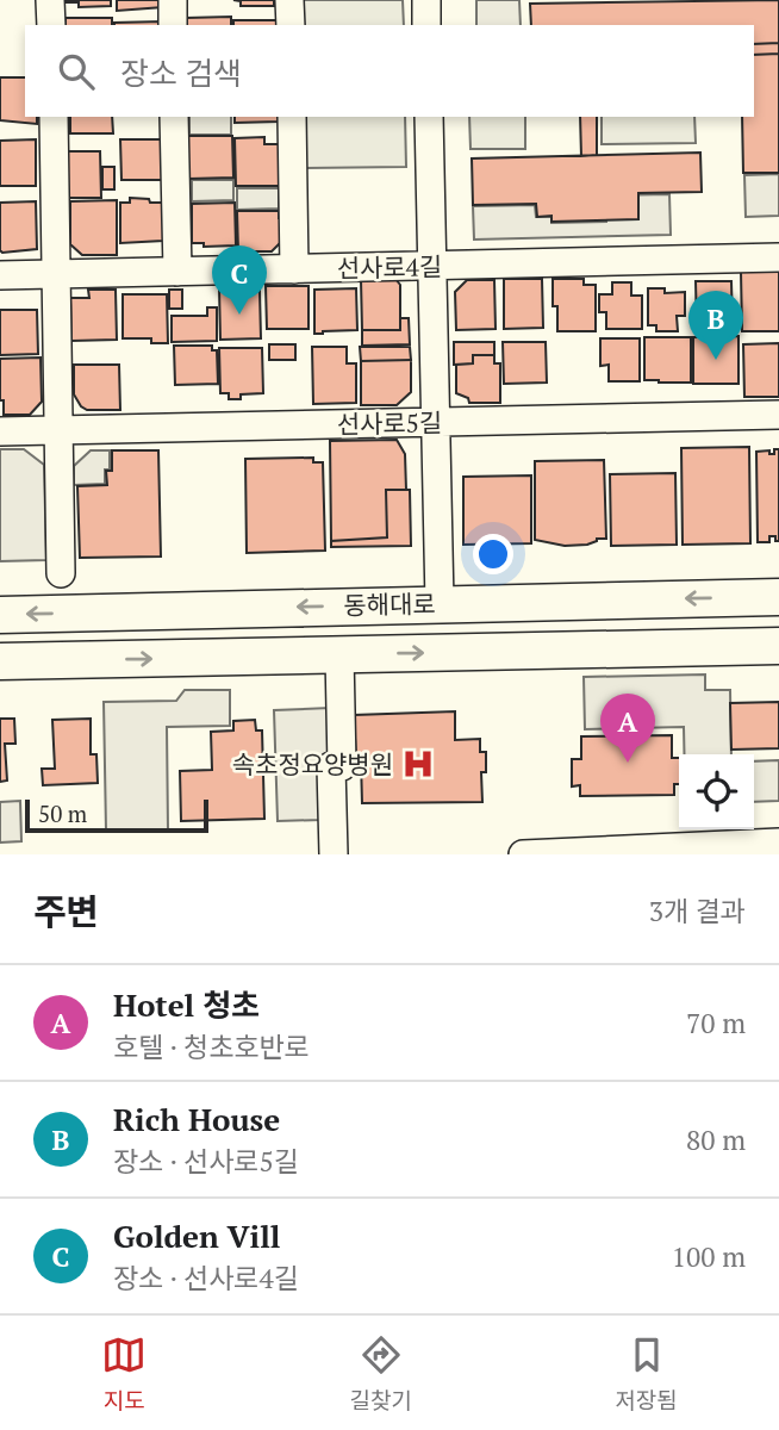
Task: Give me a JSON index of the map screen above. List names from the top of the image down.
{
  "streets": {
    "main road": ["동해대로"],
    "street": ["선사로4길", "선사로5길"]
  },
  "places": {
    "hospital": ["속초정요양병원"]
  },
  "scale_bar": "50 m",
  "page": {
    "search": "장소 검색",
    "pins": ["C", "B", "A"],
    "scale": "50 m",
    "heading": ["주변", "3개 결과"],
    "list": [
      {
        "mark": "A",
        "name": "Hotel 청초",
        "note": "호텔 · 청초호반로",
        "value": "70 m"
      },
      {
        "mark": "B",
        "name": "Rich House",
        "note": "장소 · 선사로5길",
        "value": "80 m"
      },
      {
        "mark": "C",
        "name": "Golden Vill",
        "note": "장소 · 선사로4길",
        "value": "100 m"
      }
    ],
    "nav": ["지도", "길찾기", "저장됨"]
  }
}
